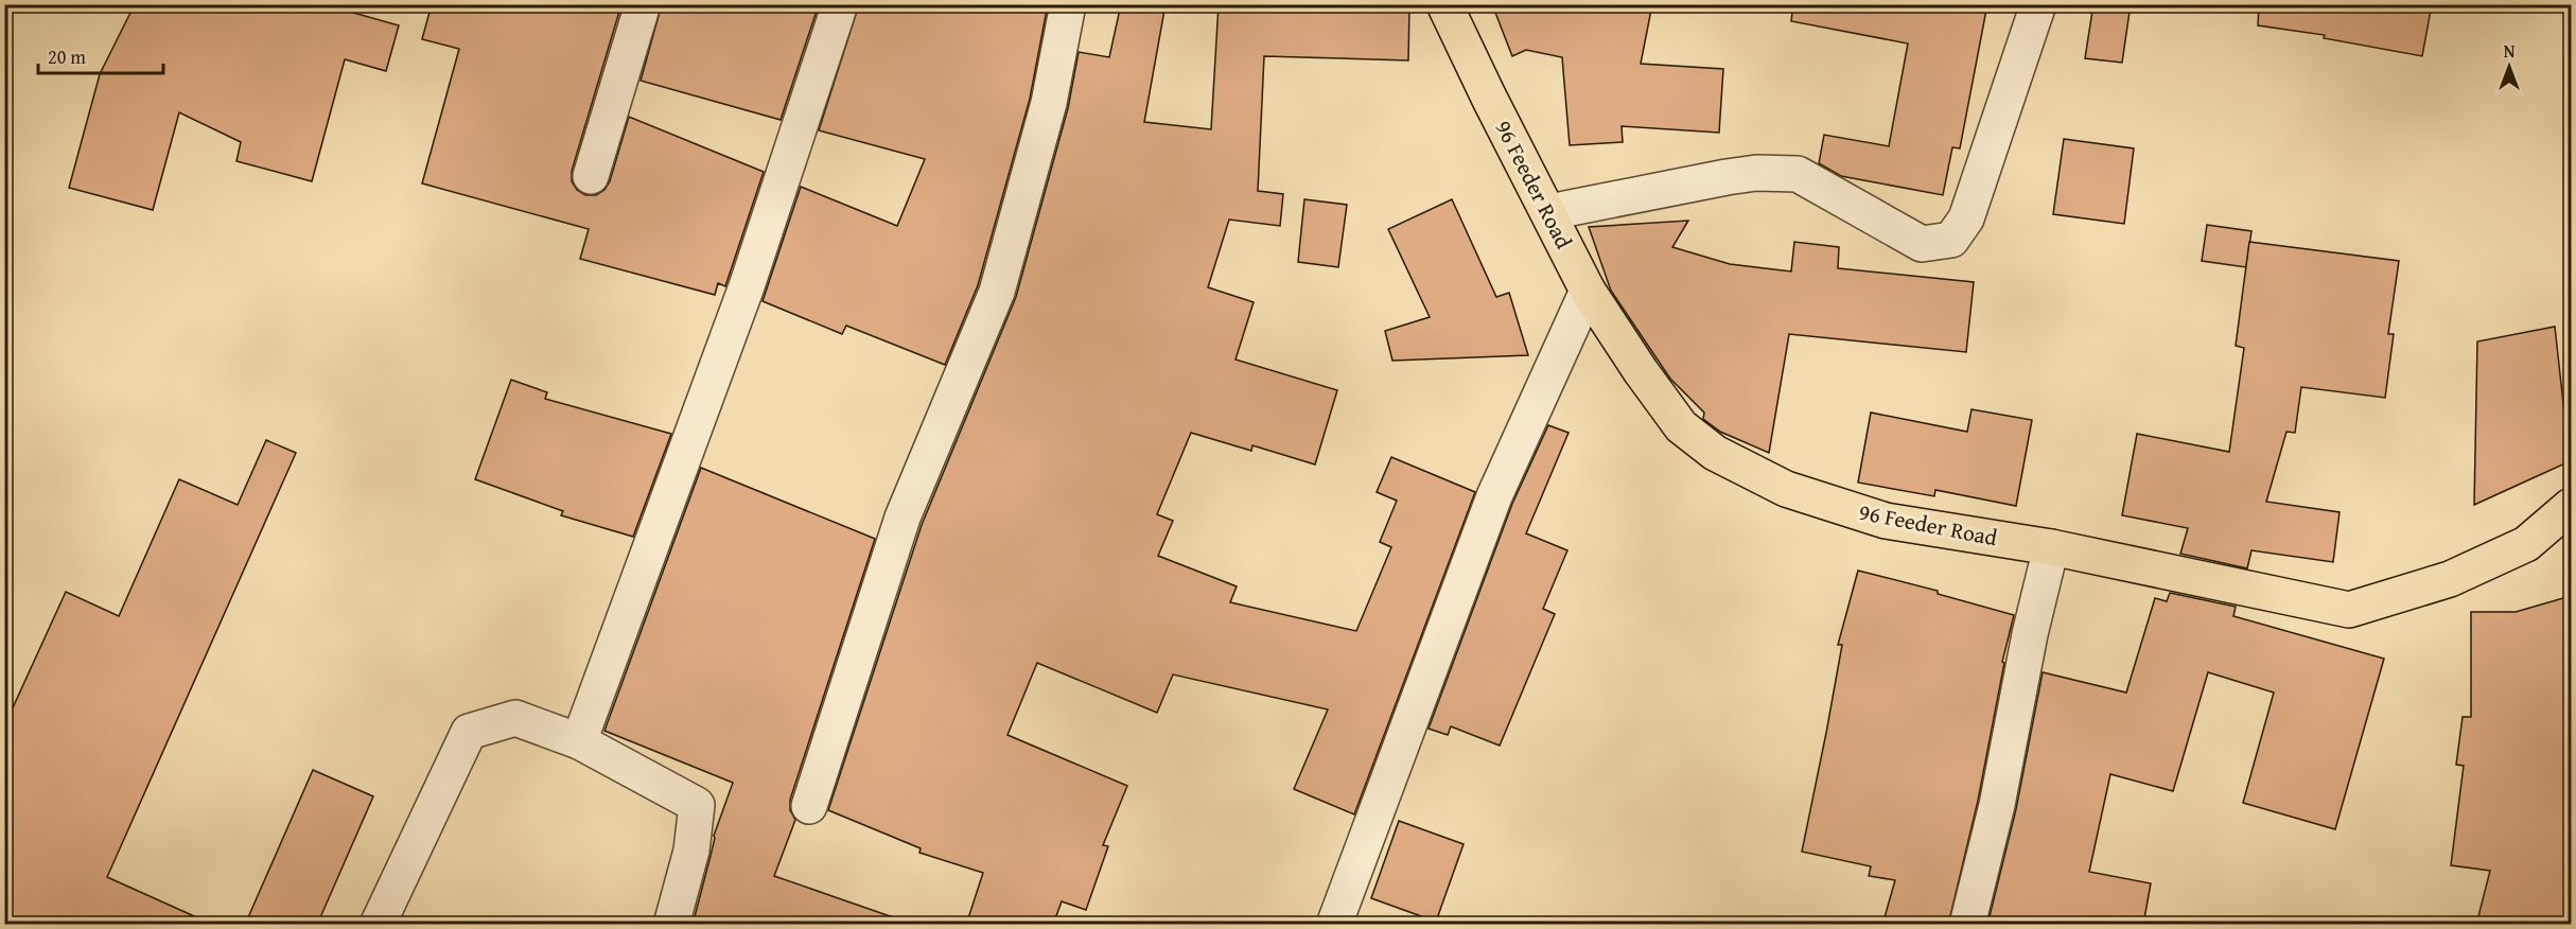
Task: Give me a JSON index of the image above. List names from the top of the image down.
{
  "streets": {
    "main road": ["96 Feeder Road"]
  },
  "scale_bar": "20 m",
  "north": "top"
}
